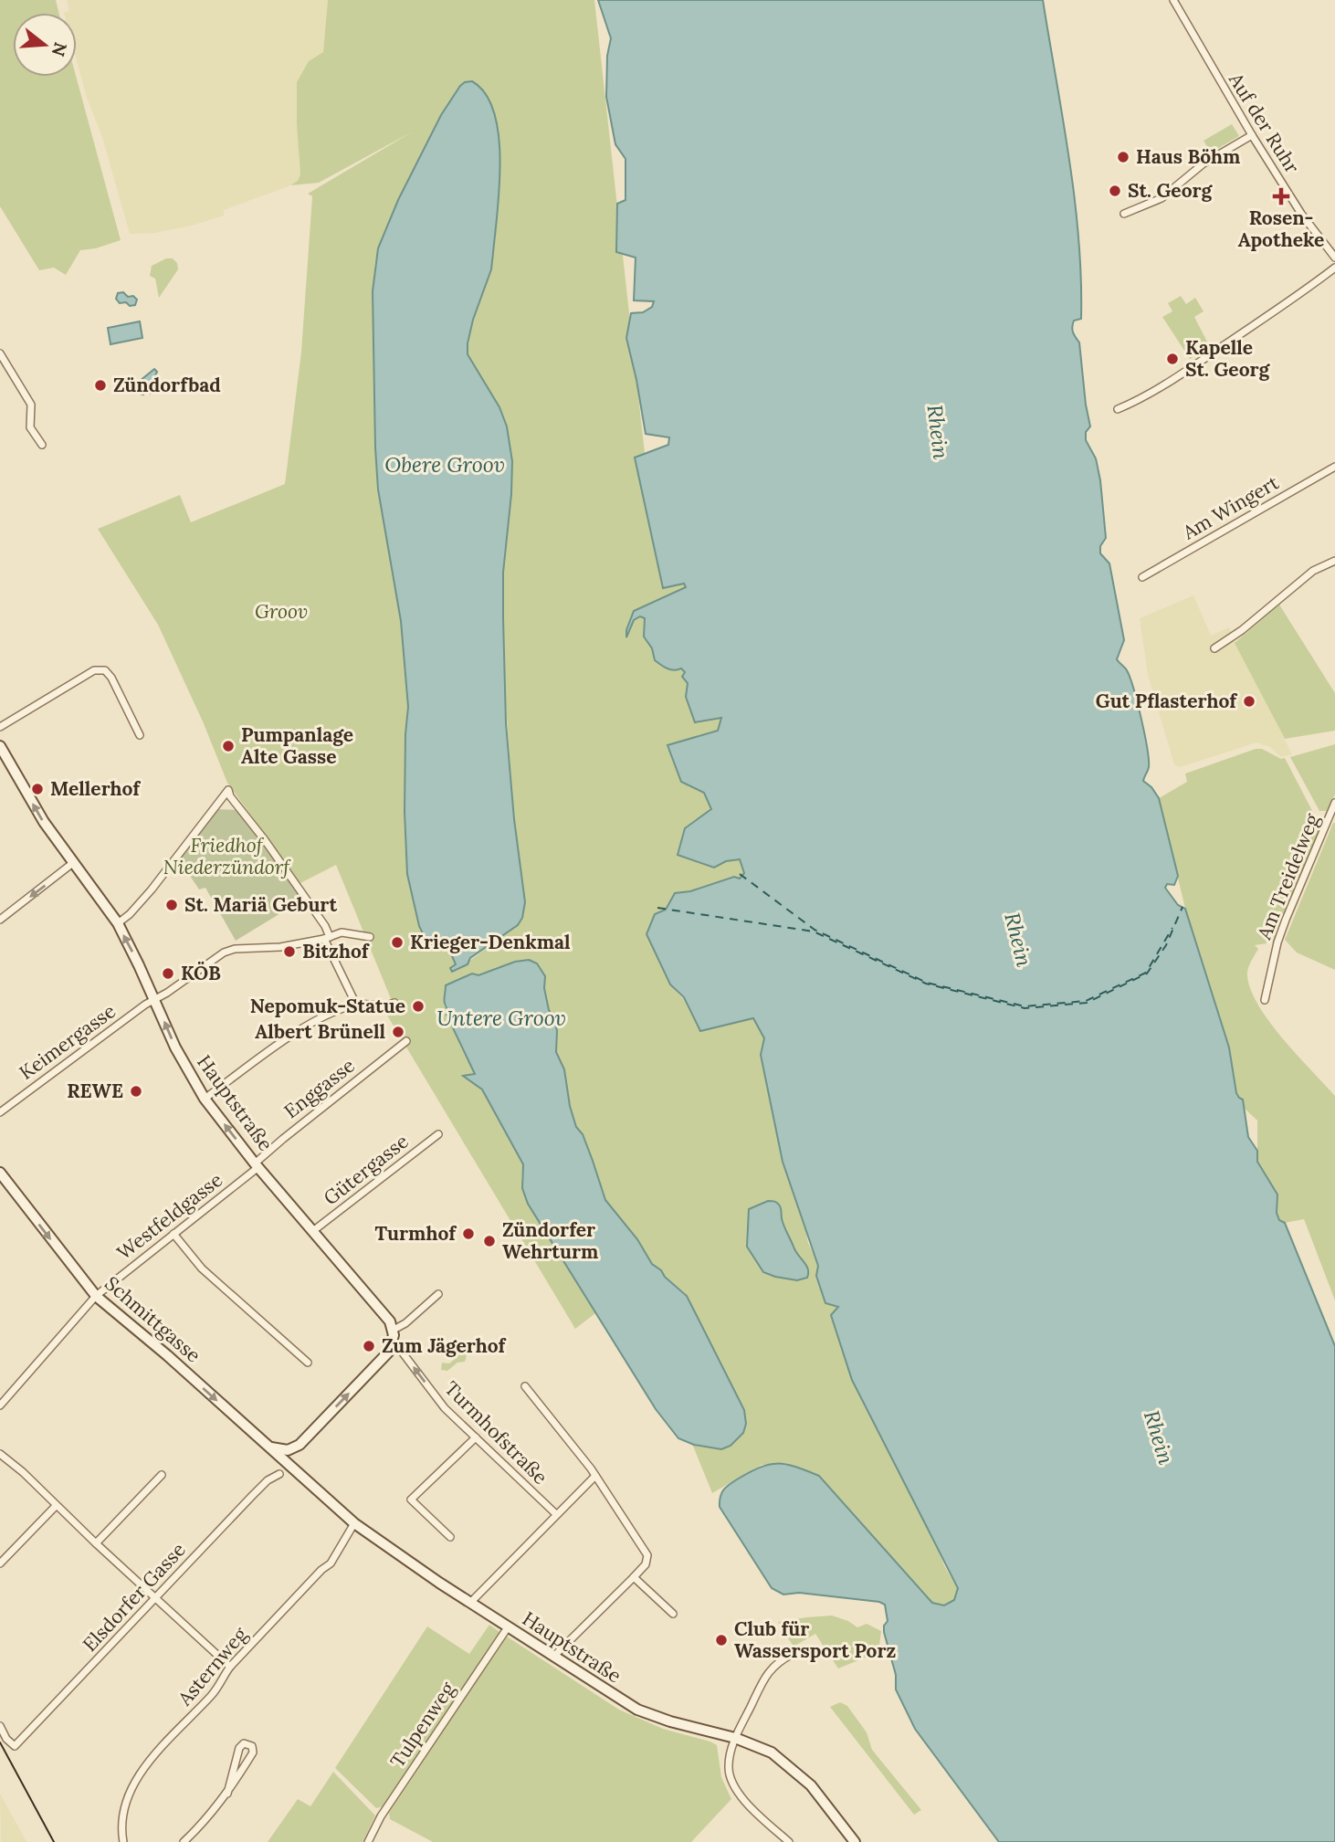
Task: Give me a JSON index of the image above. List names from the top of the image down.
{
  "streets": {
    "main road": ["Hauptstraße", "Schmittgasse"],
    "street": [
      "Auf der Ruhr",
      "Am Wingert",
      "Am Treidelweg",
      "Keimergasse",
      "Enggasse",
      "Gütergasse",
      "Westfeldgasse",
      "Turmhofstraße",
      "Elsdorfer Gasse",
      "Asternweg",
      "Tulpenweg"
    ]
  },
  "crossings": [
    ["Keimergasse", "Hauptstraße"],
    ["Enggasse", "Hauptstraße"],
    ["Enggasse", "Westfeldgasse"],
    ["Hauptstraße", "Gütergasse"],
    ["Hauptstraße", "Westfeldgasse"],
    ["Hauptstraße", "Schmittgasse"],
    ["Hauptstraße", "Turmhofstraße"],
    ["Hauptstraße", "Asternweg"],
    ["Hauptstraße", "Tulpenweg"],
    ["Westfeldgasse", "Schmittgasse"]
  ],
  "one_way": ["Schmittgasse", "Turmhofstraße"],
  "water": ["Rhein", "Obere Groov", "Untere Groov"],
  "parks": ["Groov", "Friedhof Niederzündorf"],
  "places": {
    "other": [
      "Haus Böhm",
      "St. Georg",
      "Kapelle St. Georg",
      "Zündorfbad",
      "Gut Pflasterhof",
      "Pumpanlage Alte Gasse",
      "Mellerhof",
      "St. Mariä Geburt",
      "Krieger-Denkmal",
      "Bitzhof",
      "KÖB",
      "Nepomuk-Statue",
      "Albert Brünell",
      "REWE",
      "Turmhof",
      "Zündorfer Wehrturm",
      "Zum Jägerhof",
      "Club für Wassersport Porz"
    ],
    "health": ["Rosen- Apotheke"]
  },
  "north": "right"
}
